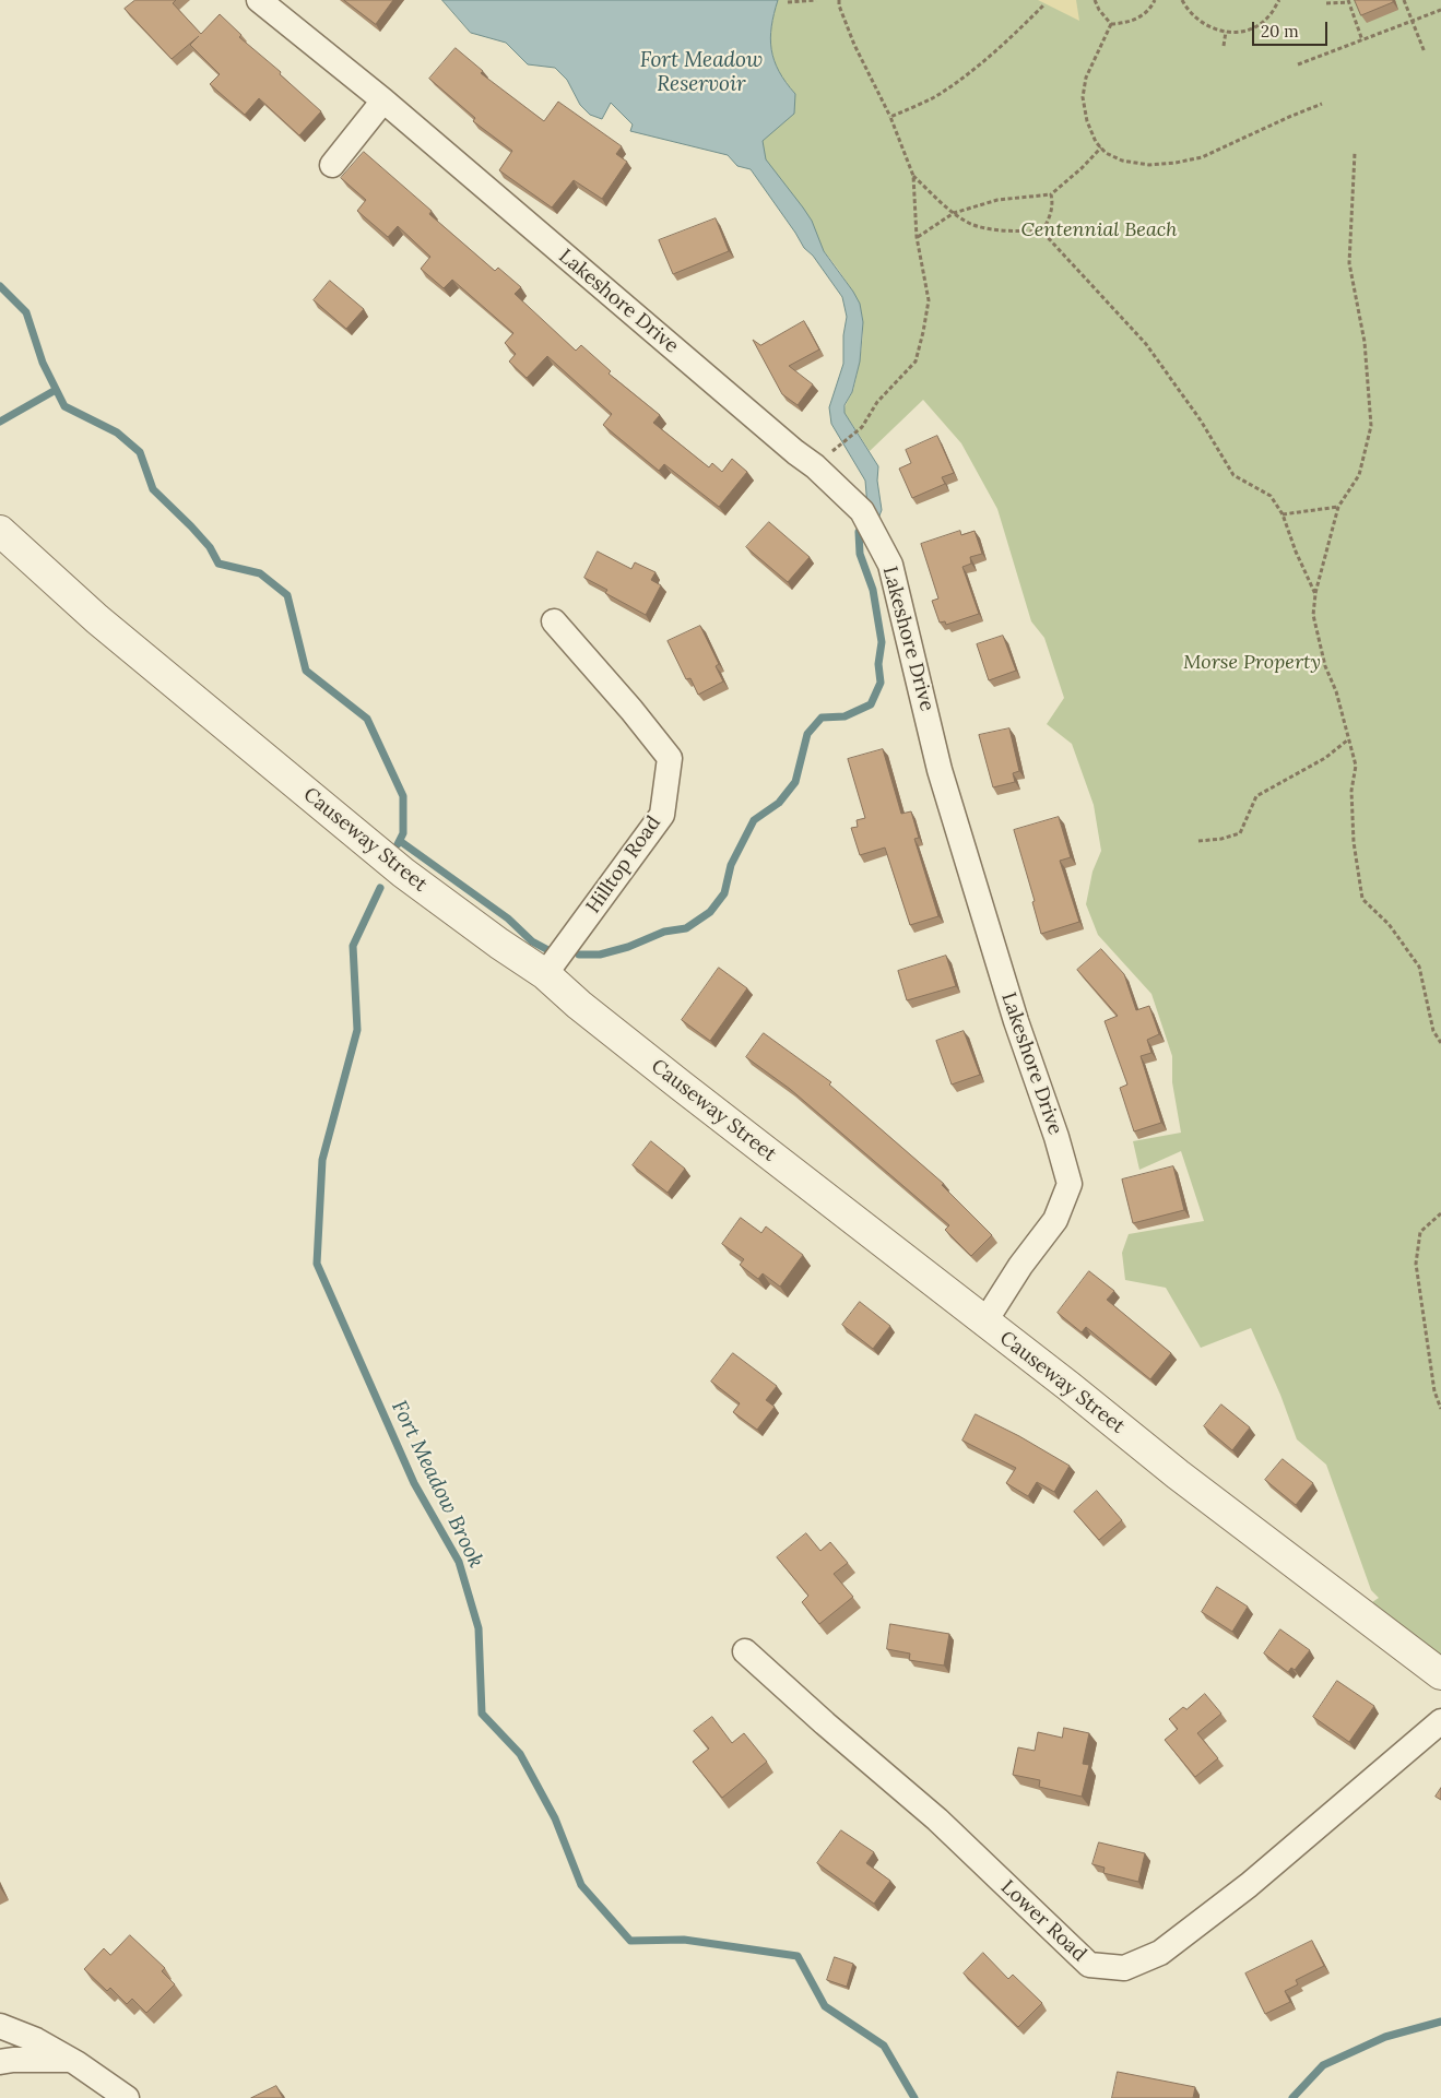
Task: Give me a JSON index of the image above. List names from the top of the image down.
{
  "streets": {
    "street": [
      "Lakeshore Drive",
      "Causeway Street",
      "Hilltop Road",
      "Lower Road"
    ]
  },
  "crossings": [
    ["Lakeshore Drive", "Causeway Street"],
    ["Causeway Street", "Hilltop Road"]
  ],
  "water": ["Fort Meadow Reservoir", "Fort Meadow Brook"],
  "parks": ["Centennial Beach", "Morse Property"],
  "scale_bar": "20 m"
}
